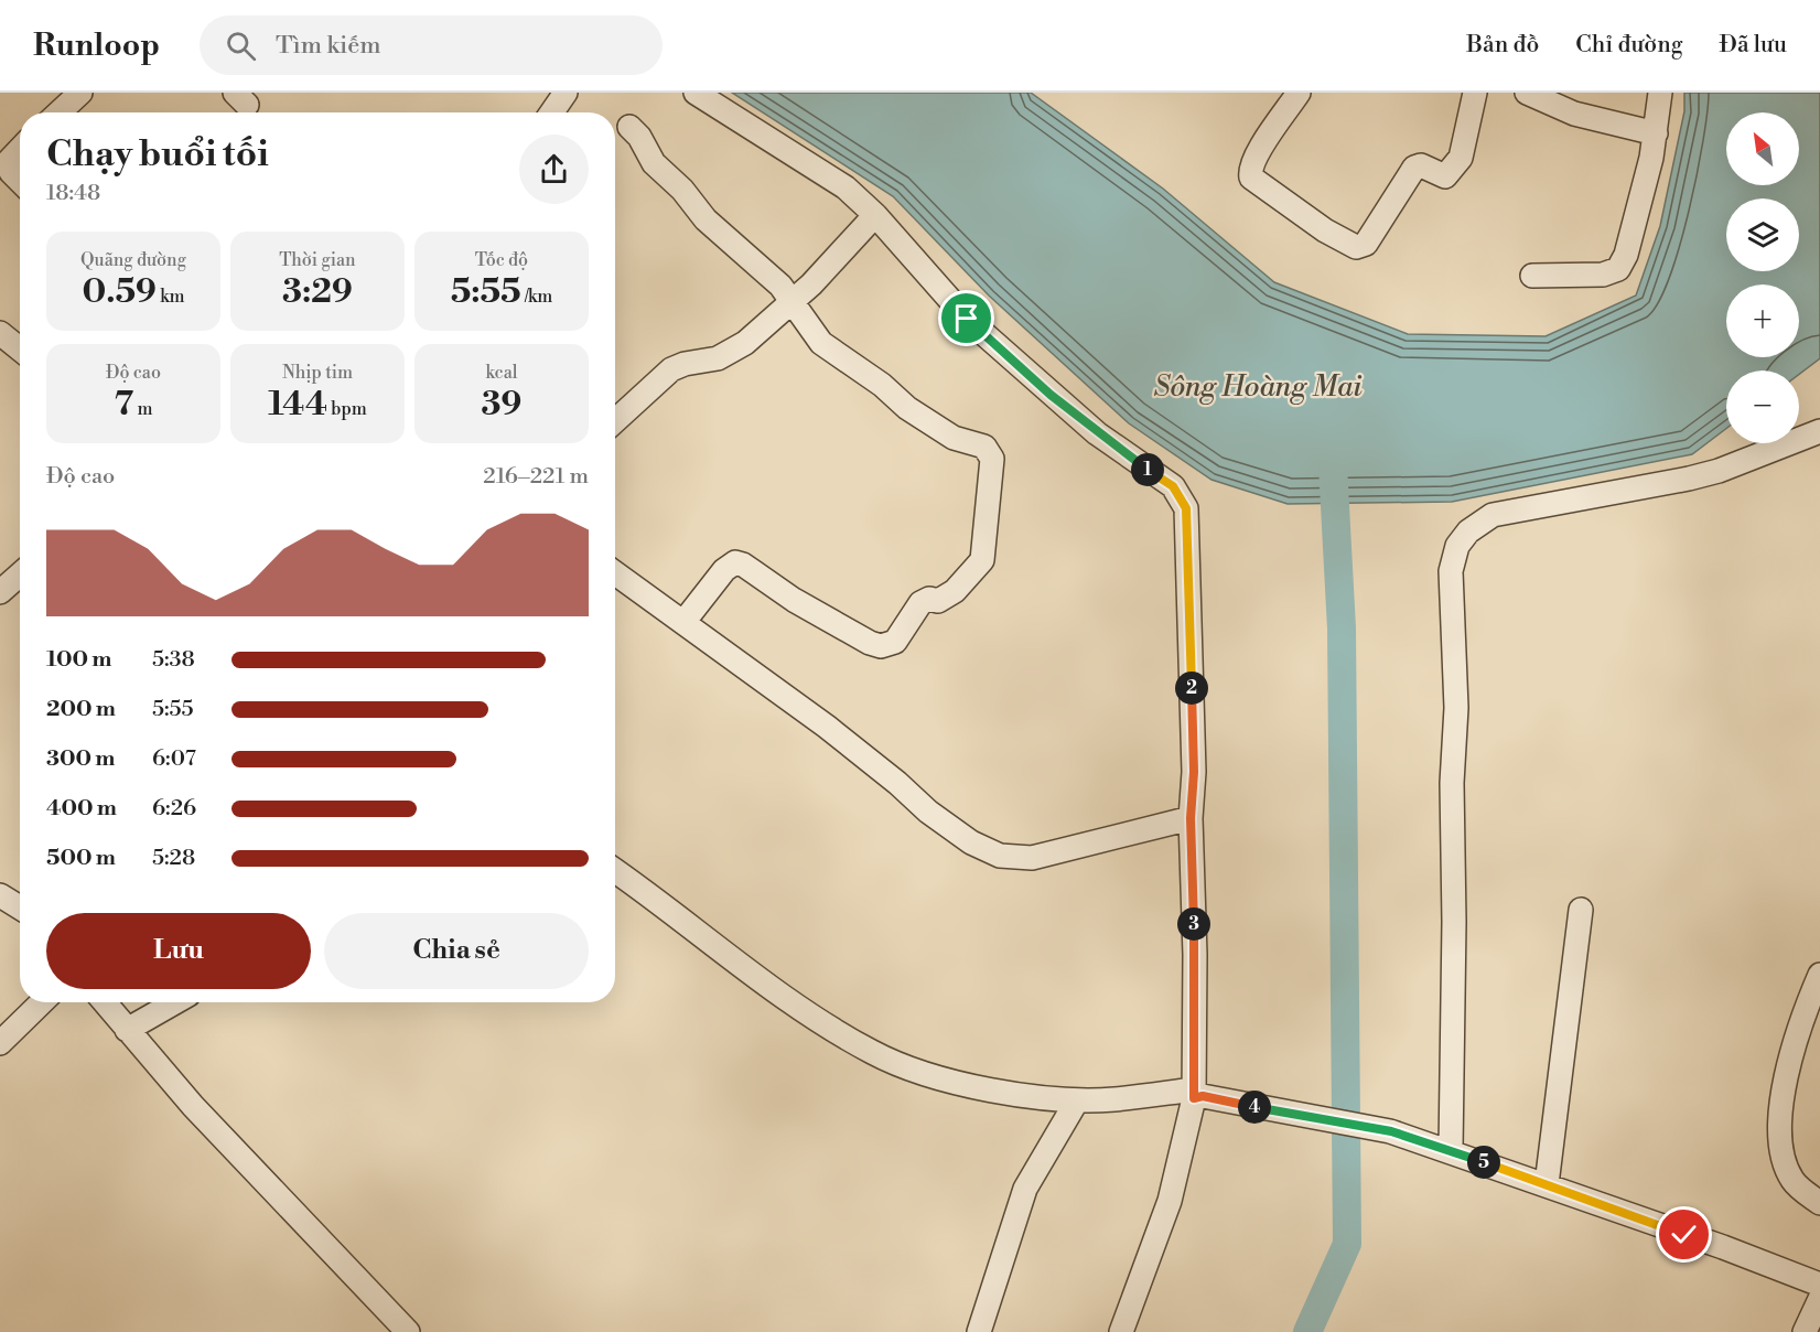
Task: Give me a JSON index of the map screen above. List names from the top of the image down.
{
  "water": ["Sông Hoàng Mai"],
  "north": "top left",
  "page": {
    "header": "Runloop",
    "search": "Tìm kiếm",
    "nav": ["Bản đồ", "Chỉ đường", "Đã lưu"],
    "map_buttons": ["+", "−"],
    "heading": ["Chạy buổi tối", "18:48"],
    "stats": [
      ["Quãng đường", "0.59 km"],
      ["Thời gian", "3:29"],
      ["Tốc độ", "5:55 /km"],
      ["Độ cao", "7 m"],
      ["Nhịp tim", "144 bpm"],
      ["kcal", "39"]
    ],
    "chart": ["Độ cao", "216–221 m"],
    "pins": [
      "1",
      "2",
      "3",
      "4",
      "5"
    ],
    "list": [
      {
        "name": "100 m",
        "note": "5:38"
      },
      {
        "name": "200 m",
        "note": "5:55"
      },
      {
        "name": "300 m",
        "note": "6:07"
      },
      {
        "name": "400 m",
        "note": "6:26"
      },
      {
        "name": "500 m",
        "note": "5:28"
      }
    ],
    "buttons": ["Lưu", "Chia sẻ"]
  }
}
